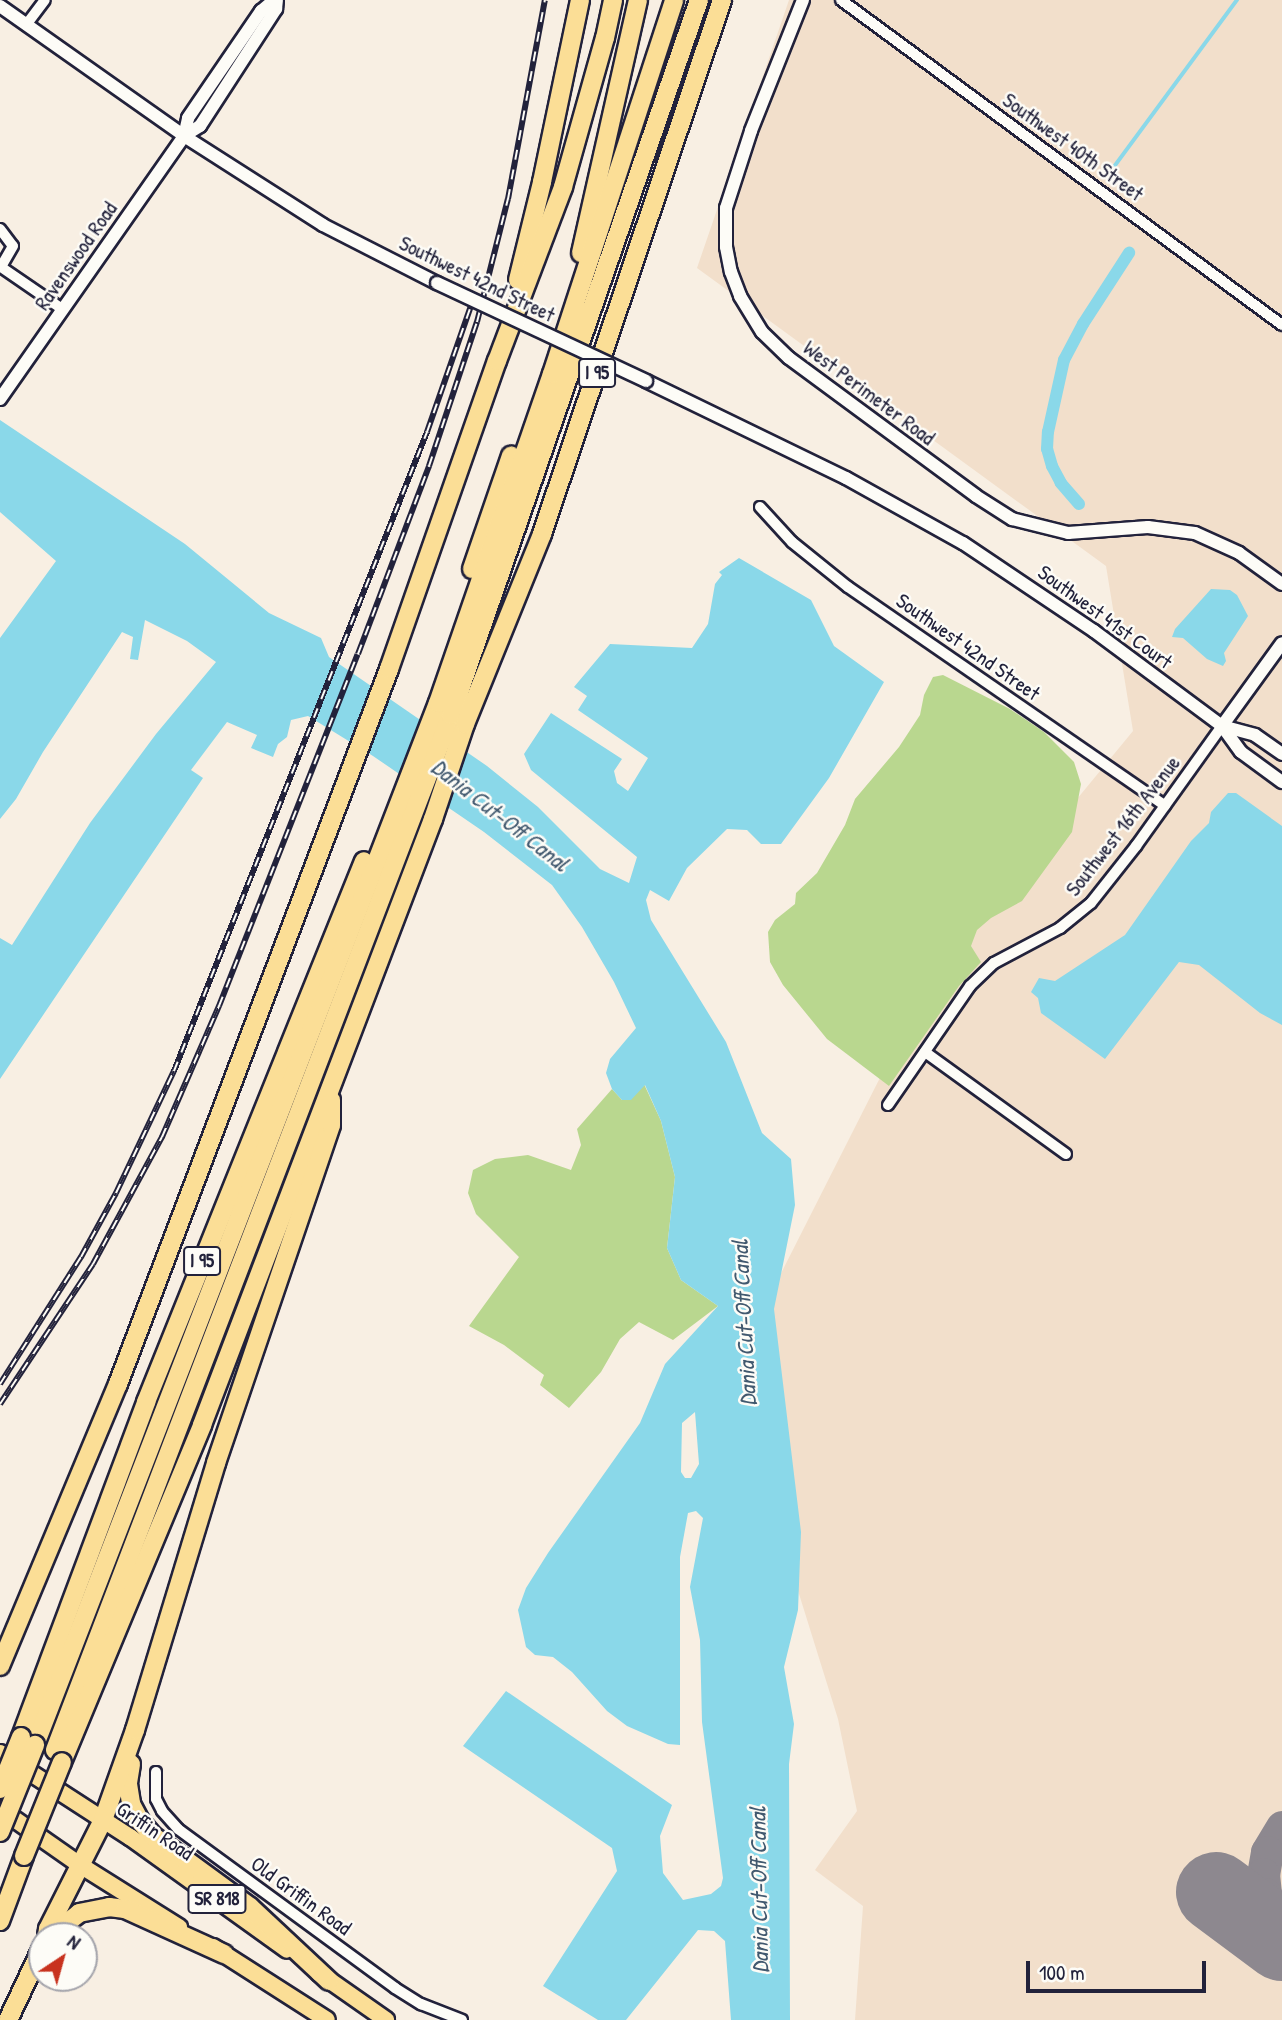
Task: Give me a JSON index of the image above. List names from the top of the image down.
{
  "streets": {
    "highway": ["I 95"],
    "main road": ["Griffin Road", "SR 818"],
    "street": [
      "Southwest 40th Street",
      "Ravenswood Road",
      "Southwest 42nd Street",
      "West Perimeter Road",
      "Southwest 41st Court",
      "Southwest 16th Avenue",
      "Old Griffin Road"
    ]
  },
  "crossings": [
    ["Ravenswood Road", "Southwest 42nd Street"],
    ["Southwest 42nd Street", "Southwest 41st Court"],
    ["Southwest 42nd Street", "Southwest 16th Avenue"],
    ["Southwest 41st Court", "Southwest 16th Avenue"]
  ],
  "water": ["Dania Cut-Off Canal"],
  "scale_bar": "100 m",
  "north": "top right"
}
